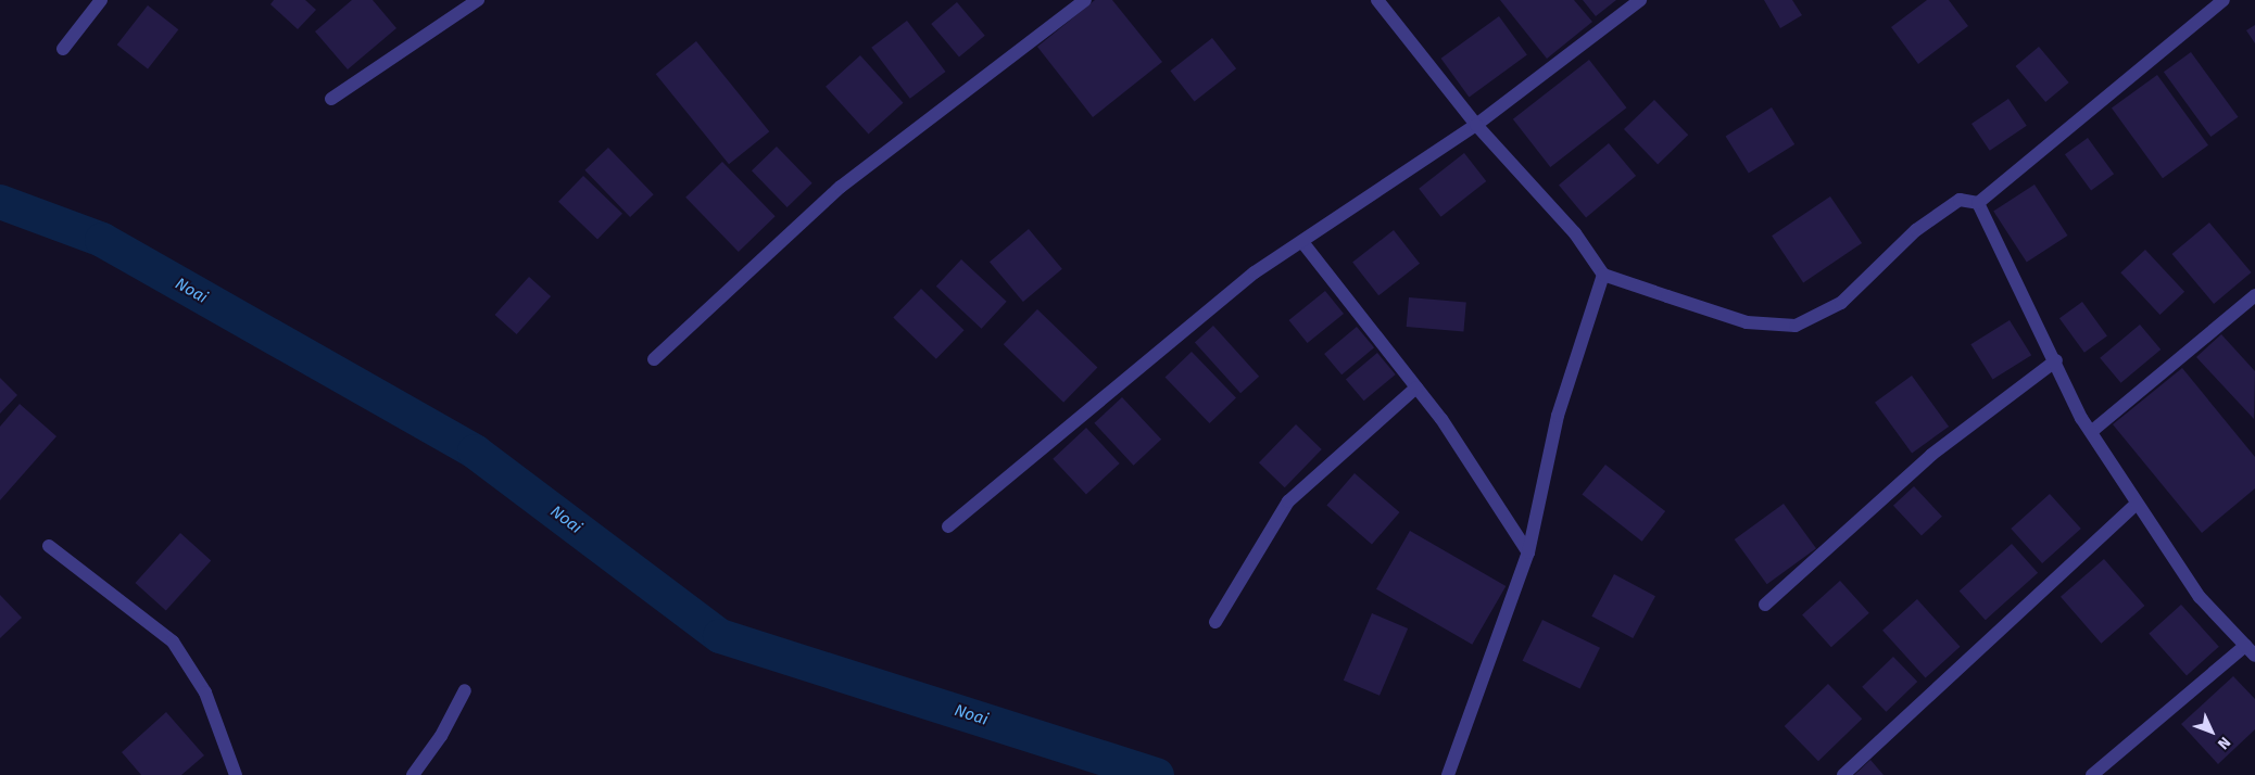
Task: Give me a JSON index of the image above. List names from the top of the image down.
{
  "water": ["Noai"],
  "north": "bottom right"
}
